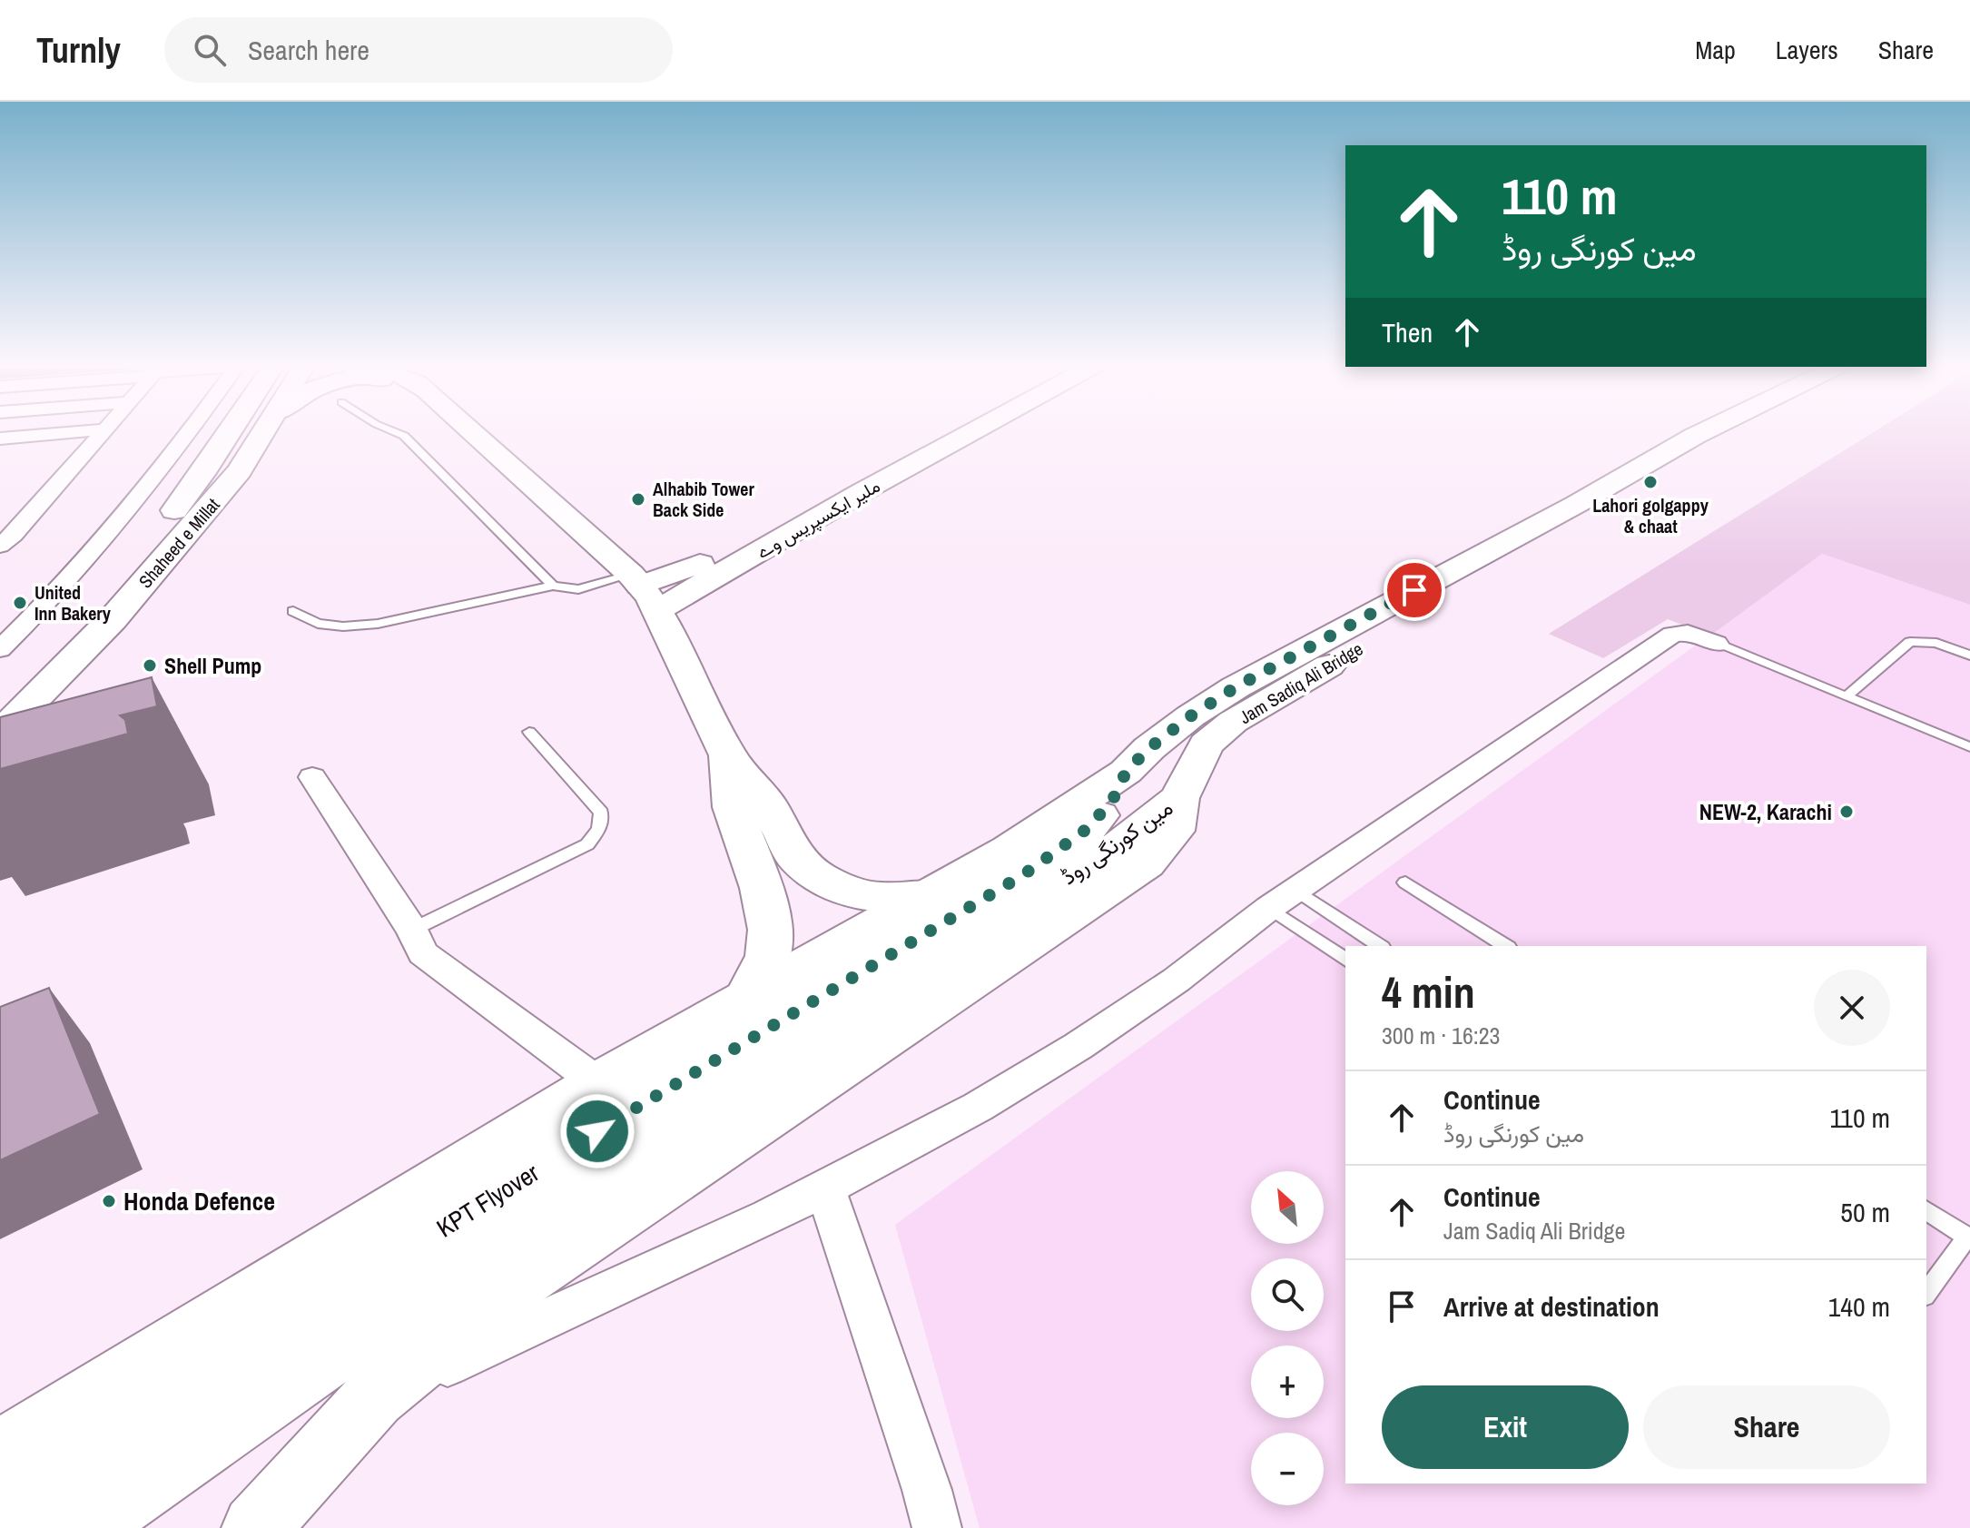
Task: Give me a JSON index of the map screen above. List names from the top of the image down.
{
  "streets": {
    "main road": [
      "ملیر ایکسپریس وے",
      "Shaheed e Millat",
      "Jam Sadiq Ali Bridge",
      "مین کورنگی روڈ",
      "KPT Flyover"
    ]
  },
  "crossings": [
    ["Jam Sadiq Ali Bridge", "مین کورنگی روڈ"],
    ["مین کورنگی روڈ", "KPT Flyover"]
  ],
  "places": [
    "Lahori golgappy & chaat",
    "Alhabib Tower Back Side",
    "United Inn Bakery",
    "Shell Pump",
    "NEW-2, Karachi",
    "Honda Defence"
  ],
  "north": "top left",
  "page": {
    "header": "Turnly",
    "search": "Search here",
    "nav": ["Map", "Layers", "Share"],
    "turn": ["110 m", "مین کورنگی روڈ"],
    "then": "Then",
    "heading": ["4 min", "300 m · 16:23"],
    "list": [
      {
        "name": "Continue",
        "note": "مین کورنگی روڈ",
        "value": "110 m"
      },
      {
        "name": "Continue",
        "note": "Jam Sadiq Ali Bridge",
        "value": "50 m"
      },
      {
        "name": "Arrive at destination",
        "value": "140 m"
      }
    ],
    "map_buttons": ["+", "−"],
    "buttons": ["Exit", "Share"]
  }
}
